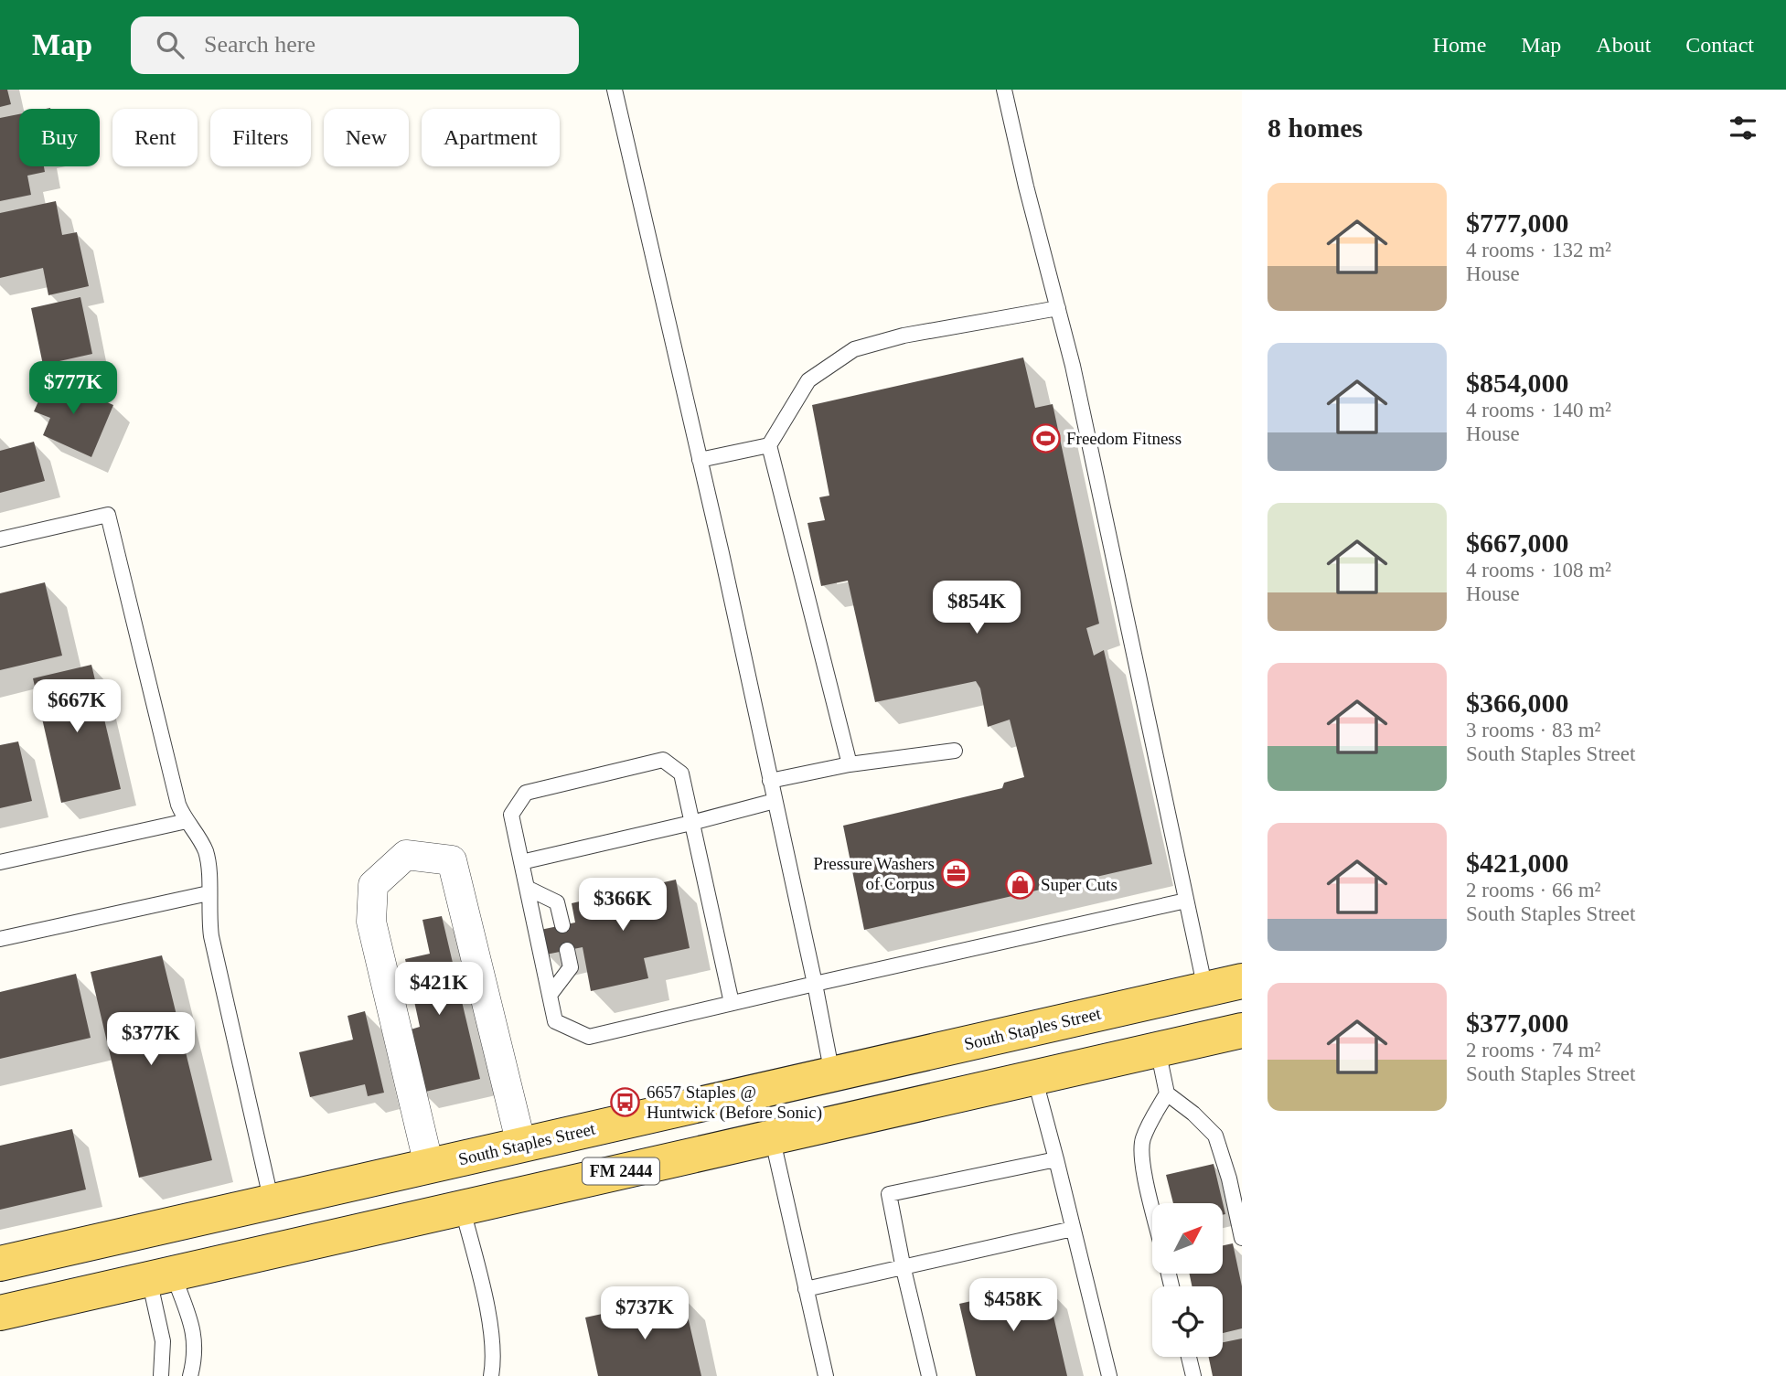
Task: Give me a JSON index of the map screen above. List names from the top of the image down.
{
  "streets": {
    "main road": ["South Staples Street", "FM 2444"]
  },
  "places": {
    "sports": ["Freedom Fitness"],
    "office": ["Pressure Washers of Corpus"],
    "shop": ["Super Cuts"],
    "bus stop": ["6657 Staples @ Huntwick (Before Sonic)"]
  },
  "north": "top right",
  "page": {
    "header": "Map",
    "search": "Search here",
    "nav": [
      "Home",
      "Map",
      "About",
      "Contact"
    ],
    "heading": "8 homes",
    "chip": [
      "Buy",
      "Rent",
      "Filters",
      "New",
      "Apartment"
    ],
    "list": [
      {
        "name": "$777,000",
        "note": "4 rooms · 132 m² · House"
      },
      {
        "name": "$854,000",
        "note": "4 rooms · 140 m² · House"
      },
      {
        "name": "$667,000",
        "note": "4 rooms · 108 m² · House"
      },
      {
        "name": "$366,000",
        "note": "3 rooms · 83 m² · South Staples Street"
      },
      {
        "name": "$421,000",
        "note": "2 rooms · 66 m² · South Staples Street"
      },
      {
        "name": "$377,000",
        "note": "2 rooms · 74 m² · South Staples Street"
      }
    ],
    "price": [
      "$777K",
      "$854K",
      "$667K",
      "$366K",
      "$421K",
      "$377K",
      "$458K",
      "$737K"
    ]
  }
}
